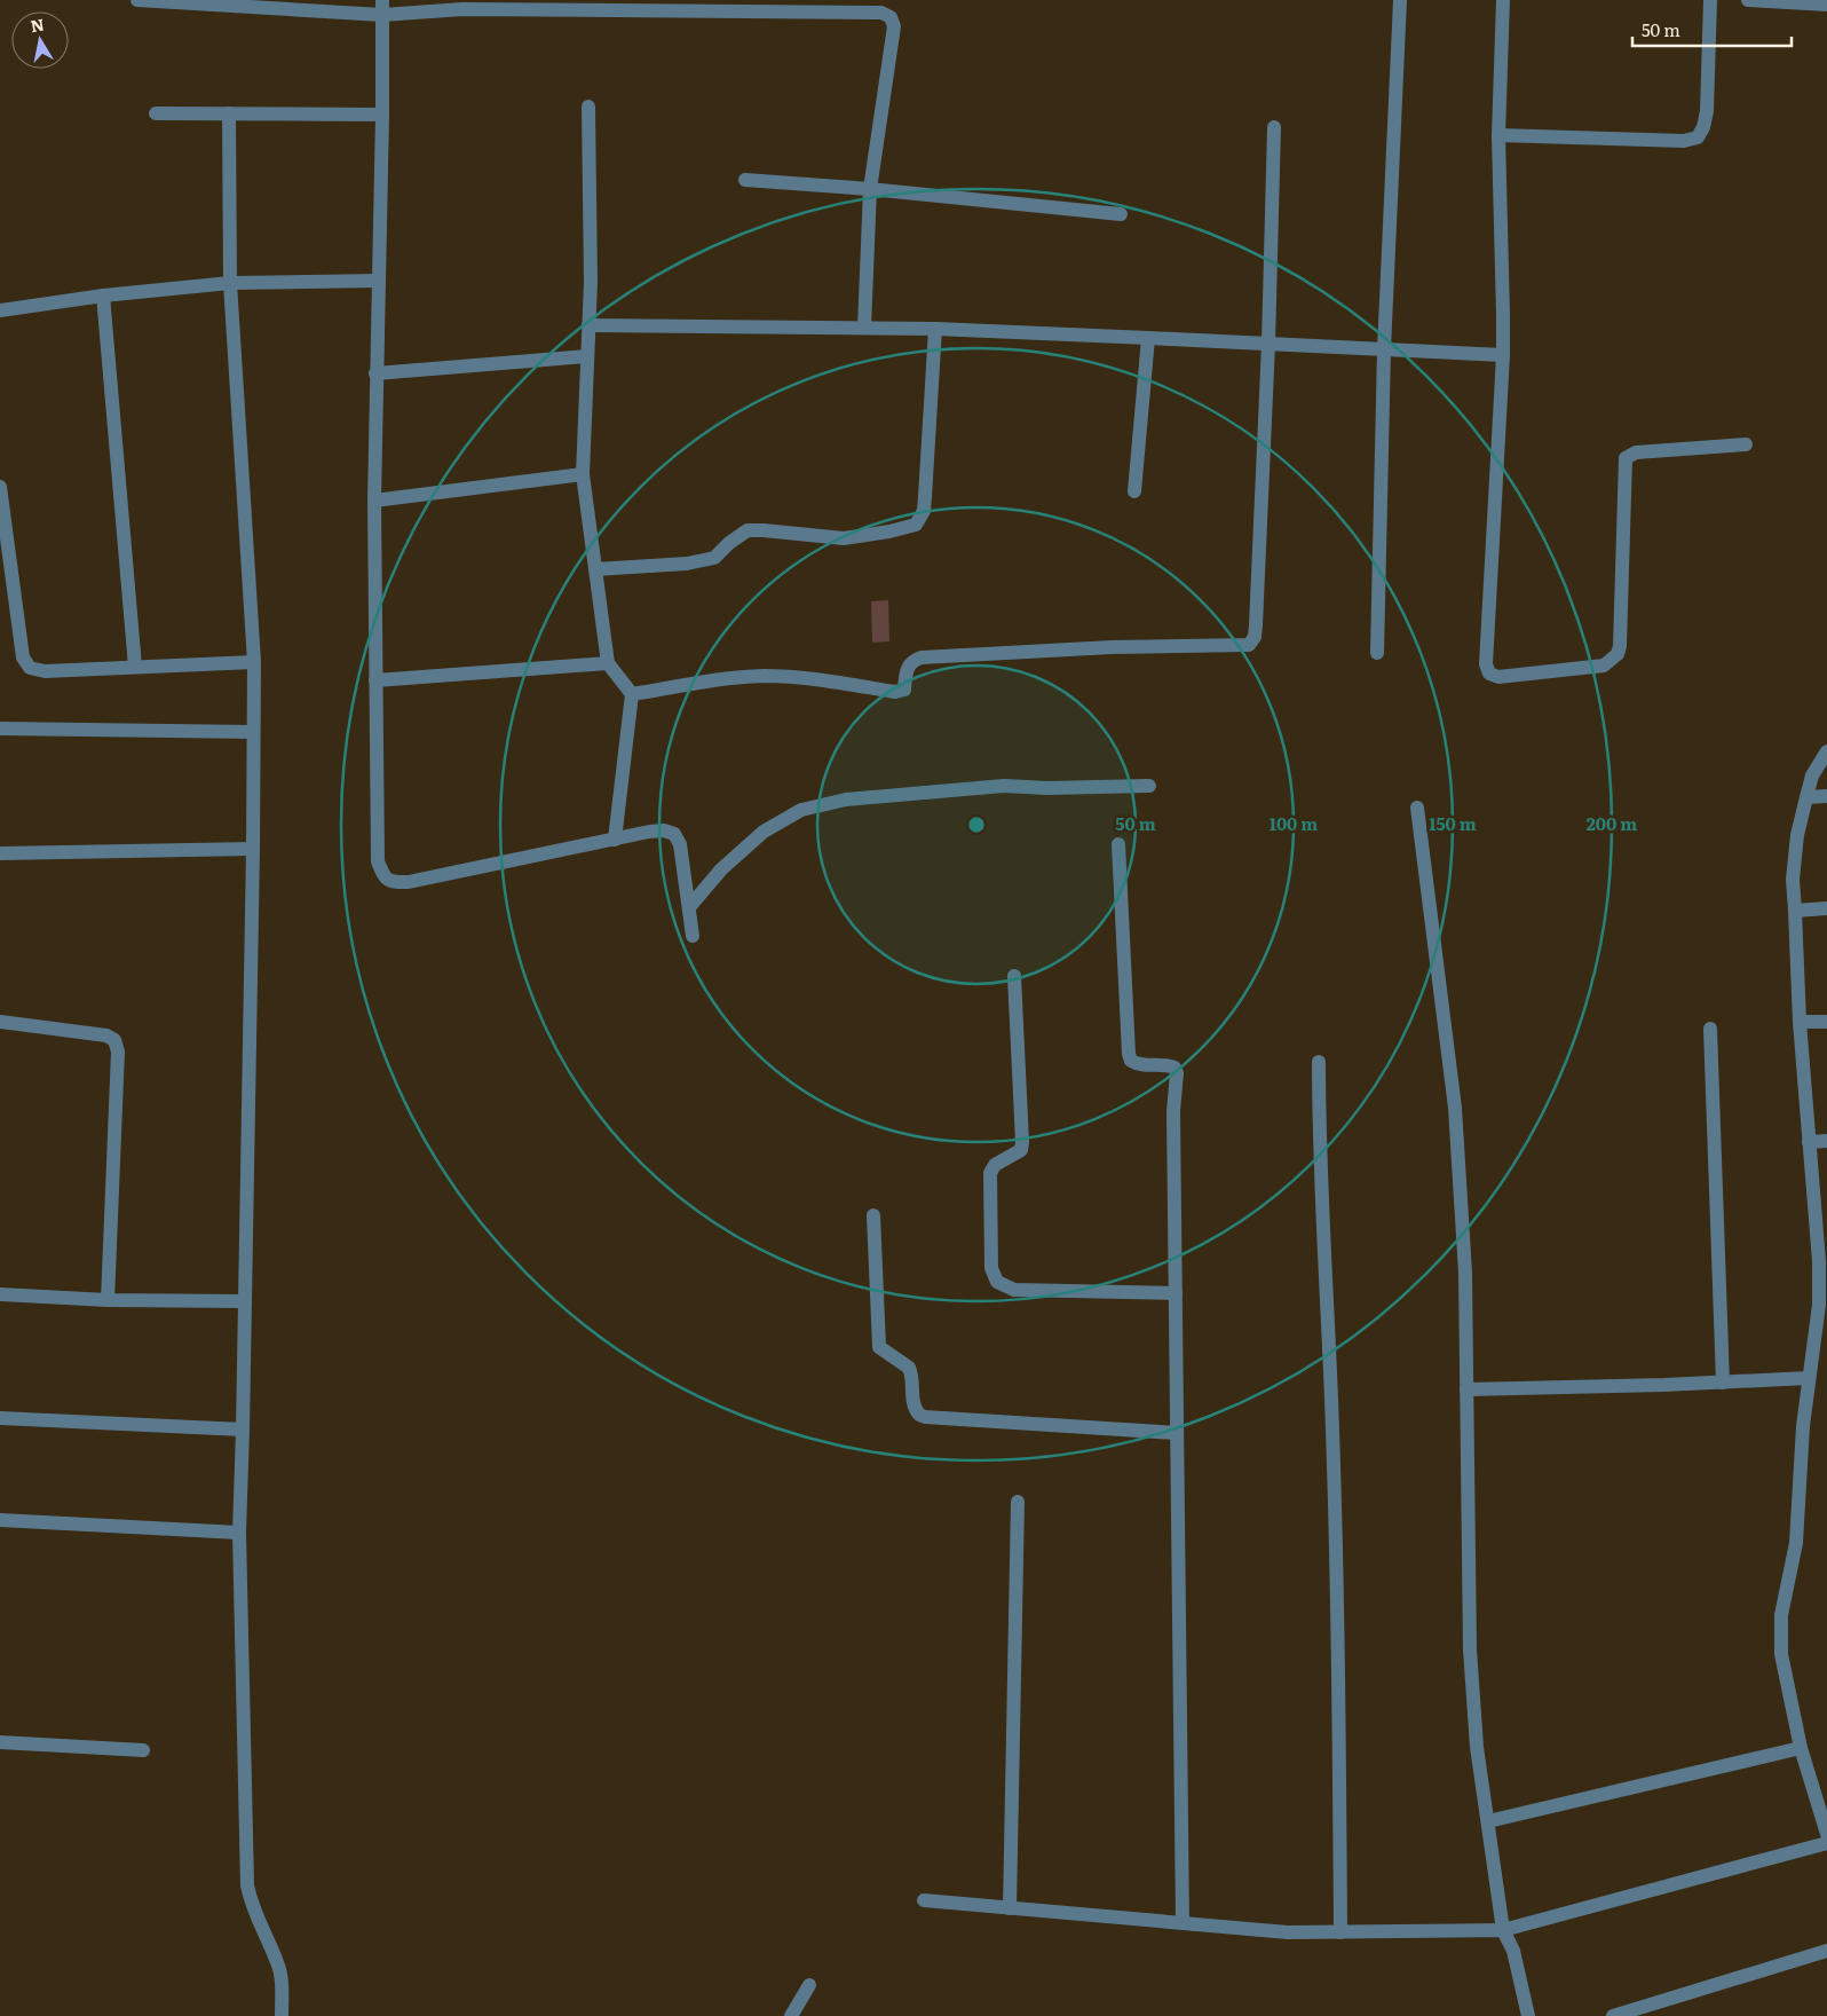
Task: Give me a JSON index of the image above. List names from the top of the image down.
{
  "scale_bar": "50 m",
  "north": "top",
  "rings": [
    "50 m",
    "100 m",
    "150 m",
    "200 m"
  ]
}
